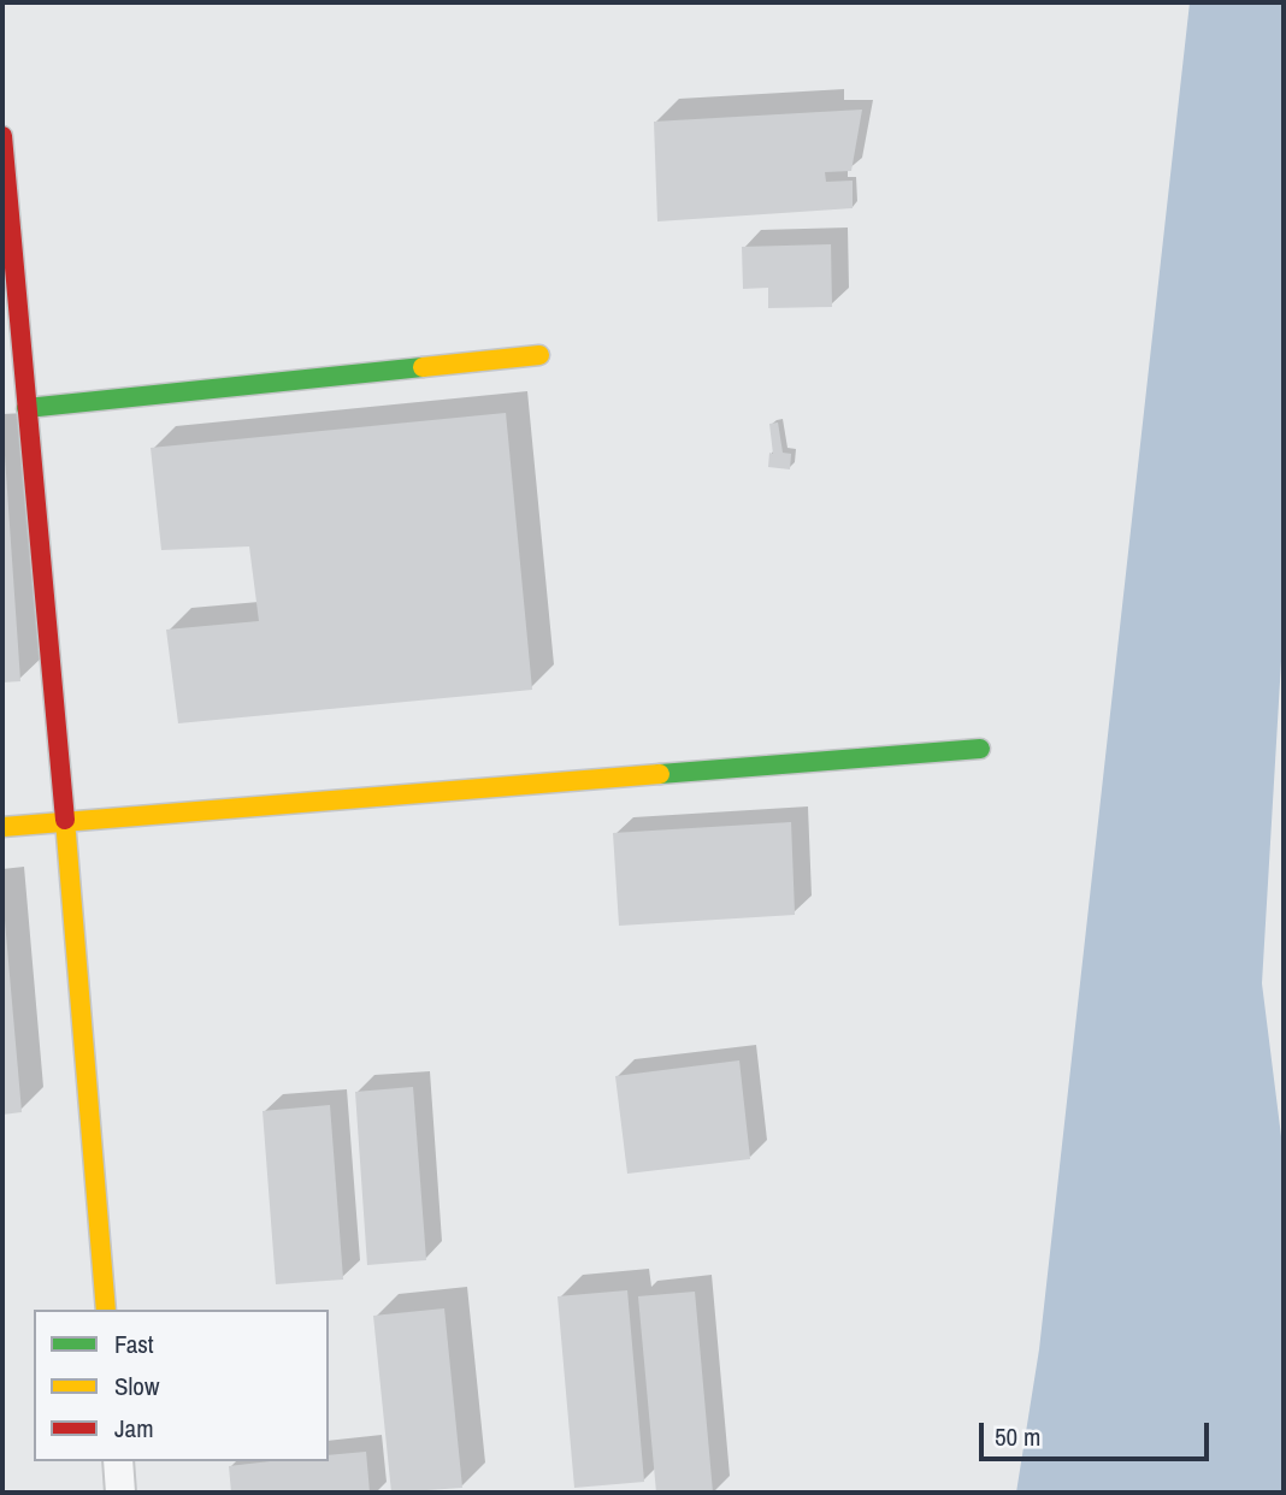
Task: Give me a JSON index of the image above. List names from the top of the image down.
{
  "legend": ["Fast", "Slow", "Jam"],
  "scale_bar": "50 m"
}
